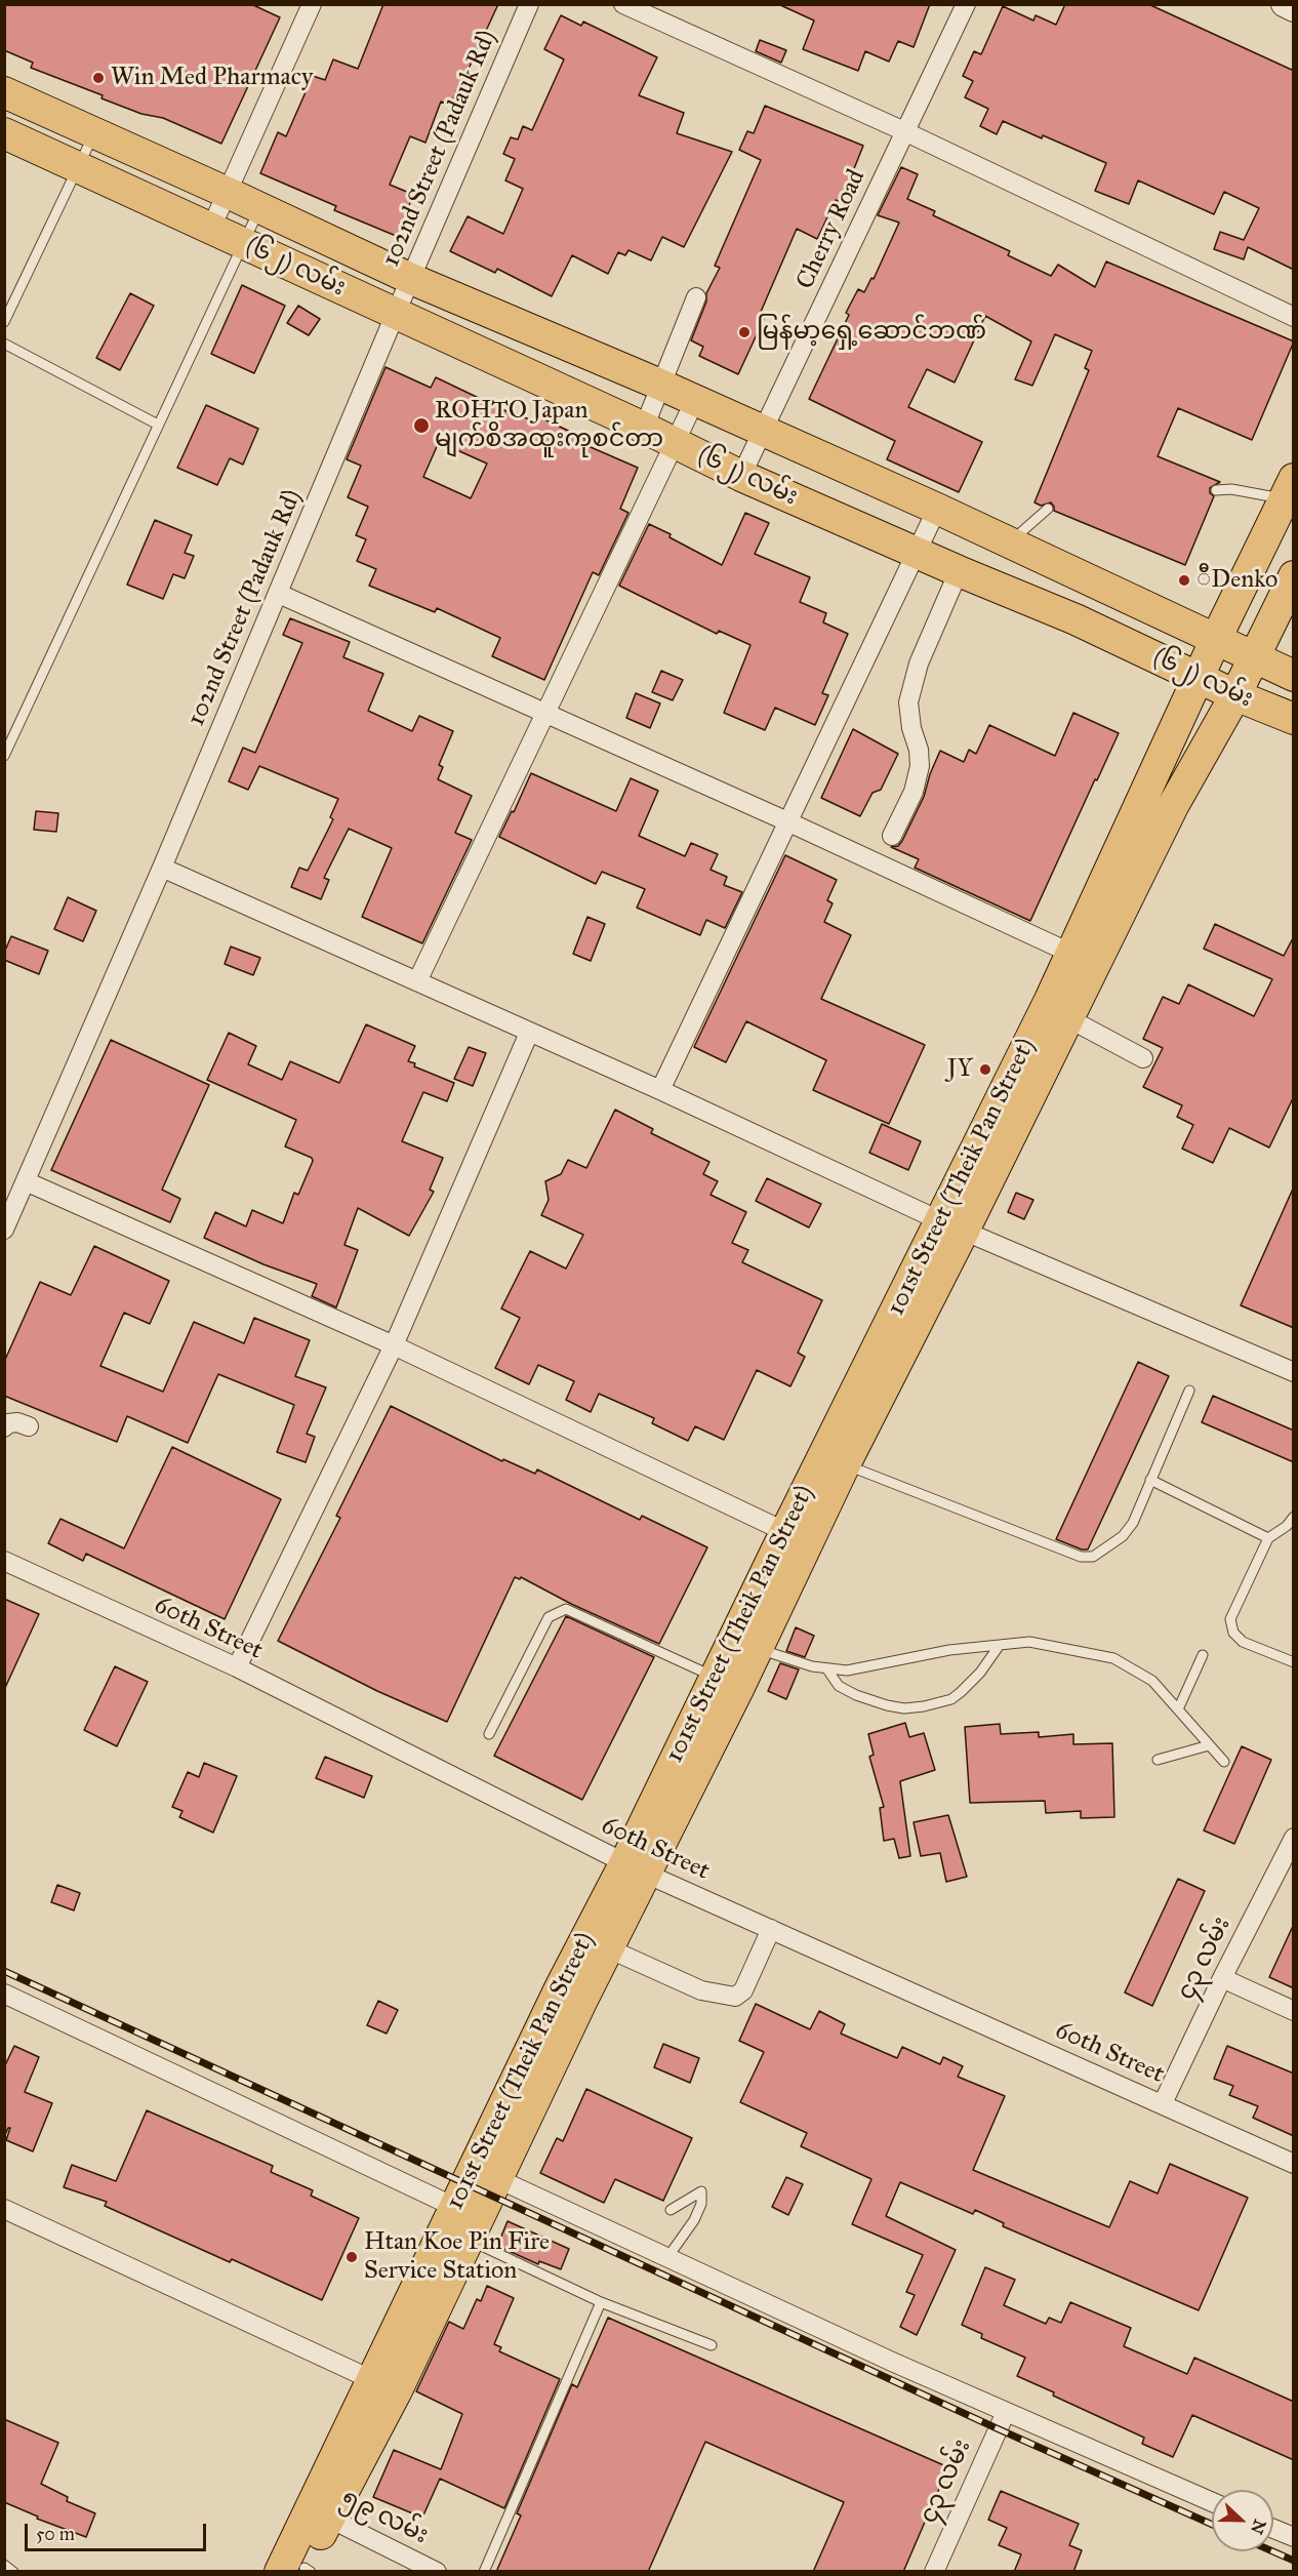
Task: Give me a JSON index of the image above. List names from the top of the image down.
{
  "streets": {
    "main road": ["(၆၂) လမ်း", "101st Street (Theik Pan Street)"],
    "street": [
      "102nd Street (Padauk Rd)",
      "Cherry Road",
      "60th Street",
      "၄၃ လမ်း",
      "၅၉ လမ်း"
    ]
  },
  "crossings": [
    ["102nd Street (Padauk Rd)", "(၆၂) လမ်း"],
    ["Cherry Road", "(၆၂) လမ်း"],
    ["(၆၂) လမ်း", "101st Street (Theik Pan Street)"],
    ["101st Street (Theik Pan Street)", "60th Street"],
    ["101st Street (Theik Pan Street)", "၅၉ လမ်း"],
    ["60th Street", "၄၃ လမ်း"]
  ],
  "places": [
    "Win Med Pharmacy",
    "မြန်မာ့ရှေ့ဆောင်ဘဏ်",
    "ROHTO Japan မျက်စိအထူးကုစင်တာ",
    "ီDenko",
    "JY",
    "Htan Koe Pin Fire Service Station"
  ],
  "scale_bar": "50 m",
  "north": "right"
}
